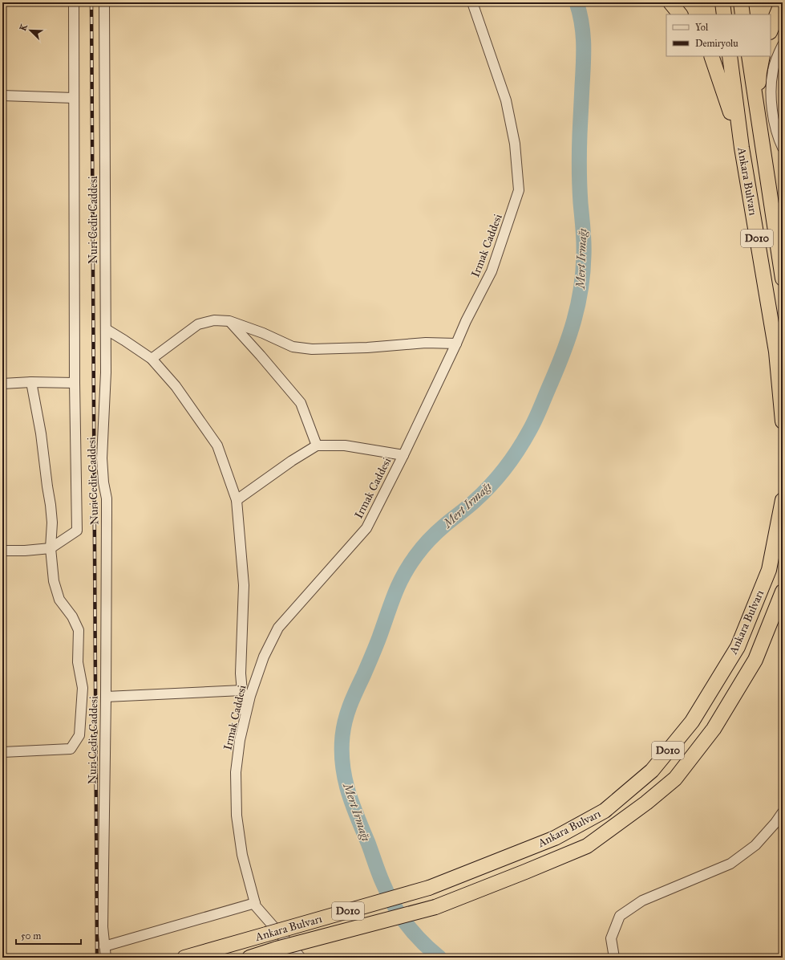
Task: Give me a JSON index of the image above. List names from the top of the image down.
{
  "streets": {
    "highway": ["Ankara Bulvarı", "D010"],
    "street": ["Nuri Cedit Caddesi", "Irmak Caddesi"]
  },
  "water": ["Mert Irmağı"],
  "legend": ["Yol", "Demiryolu"],
  "scale_bar": "50 m",
  "north": "top left"
}
